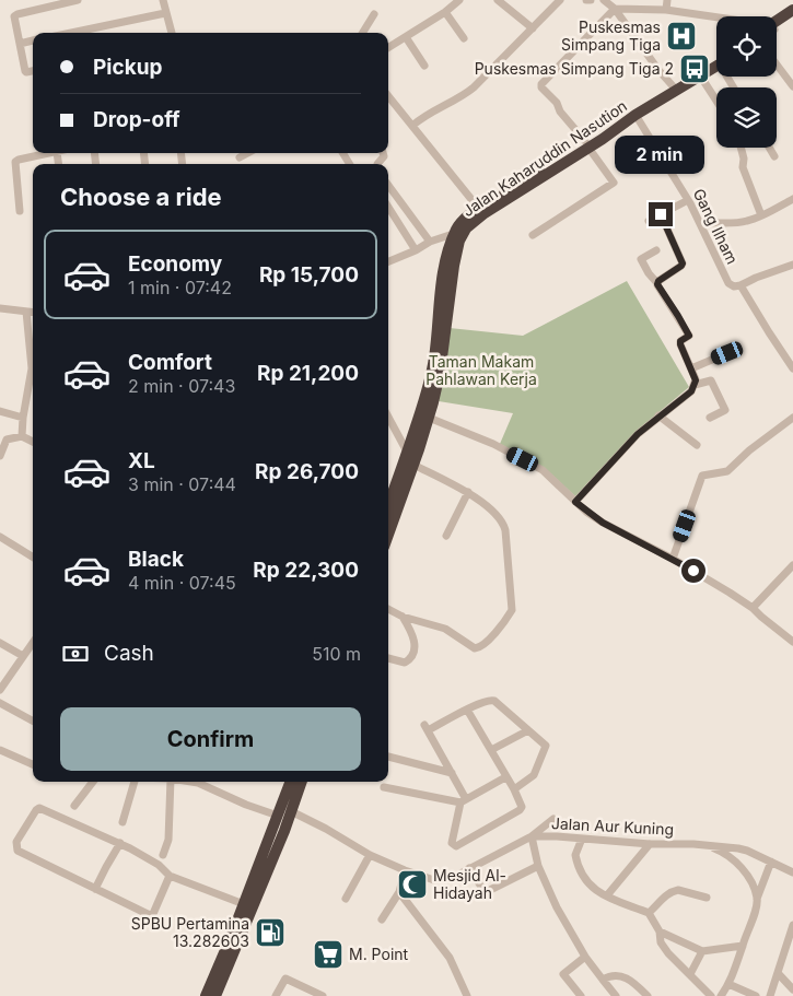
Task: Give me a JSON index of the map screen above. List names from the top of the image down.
{
  "streets": {
    "highway": ["Jalan Kaharuddin Nasution"],
    "street": ["Gang Ilham", "Jalan Aur Kuning"]
  },
  "crossings": [
    ["Jalan Kaharuddin Nasution", "Gang Ilham"]
  ],
  "parks": ["Taman Makam Pahlawan Kerja"],
  "places": {
    "hospital": ["Puskesmas Simpang Tiga"],
    "bus stop": ["Puskesmas Simpang Tiga 2"],
    "mosque": ["Mesjid Al- Hidayah"],
    "fuel station": ["SPBU Pertamina 13.282603"],
    "supermarket": ["M. Point"]
  },
  "page": {
    "banner": ["Pickup", "Drop-off"],
    "bubble": "2 min",
    "heading": "Choose a ride",
    "list": [
      {
        "name": "Economy",
        "note": "1 min · 07:42",
        "value": "Rp 15,700"
      },
      {
        "name": "Comfort",
        "note": "2 min · 07:43",
        "value": "Rp 21,200"
      },
      {
        "name": "XL",
        "note": "3 min · 07:44",
        "value": "Rp 26,700"
      },
      {
        "name": "Black",
        "note": "4 min · 07:45",
        "value": "Rp 22,300"
      }
    ],
    "pay": ["Cash", "510 m"],
    "buttons": "Confirm"
  }
}
